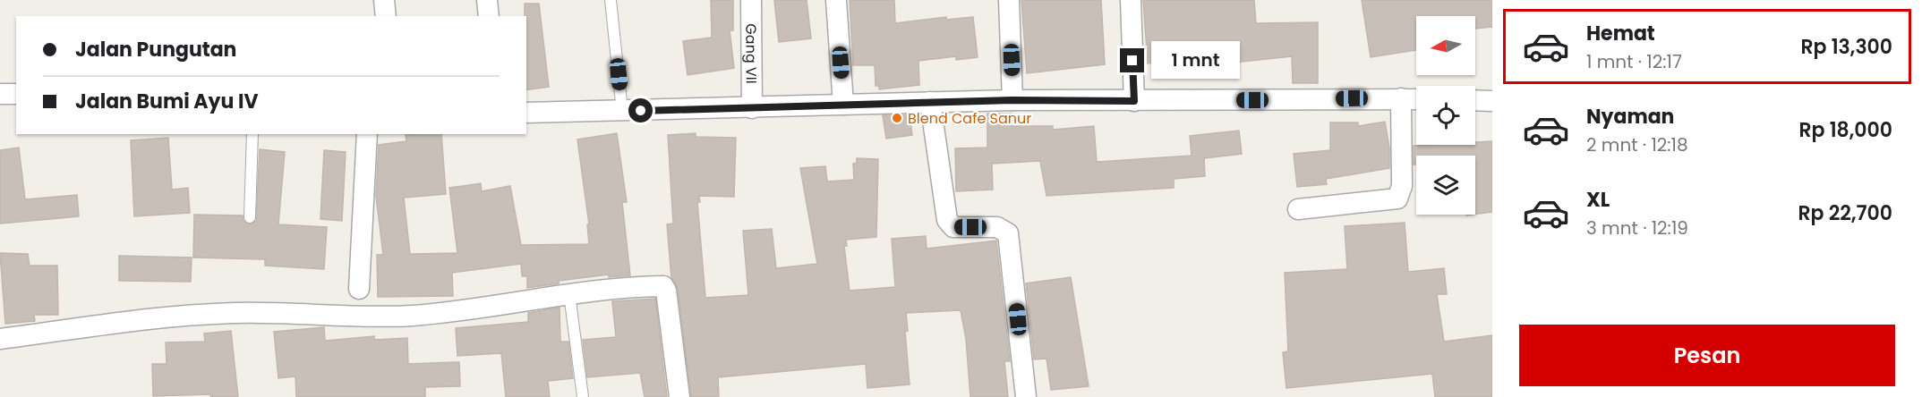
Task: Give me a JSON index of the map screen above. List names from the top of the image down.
{
  "streets": {
    "street": ["Gang VII"]
  },
  "places": ["Blend Cafe Sanur"],
  "north": "left",
  "page": {
    "list": [
      {
        "name": "Hemat",
        "note": "1 mnt · 12:17",
        "value": "Rp 13,300"
      },
      {
        "name": "Nyaman",
        "note": "2 mnt · 12:18",
        "value": "Rp 18,000"
      },
      {
        "name": "XL",
        "note": "3 mnt · 12:19",
        "value": "Rp 22,700"
      }
    ],
    "banner": ["Jalan Pungutan", "Jalan Bumi Ayu IV"],
    "bubble": "1 mnt",
    "buttons": "Pesan"
  }
}
